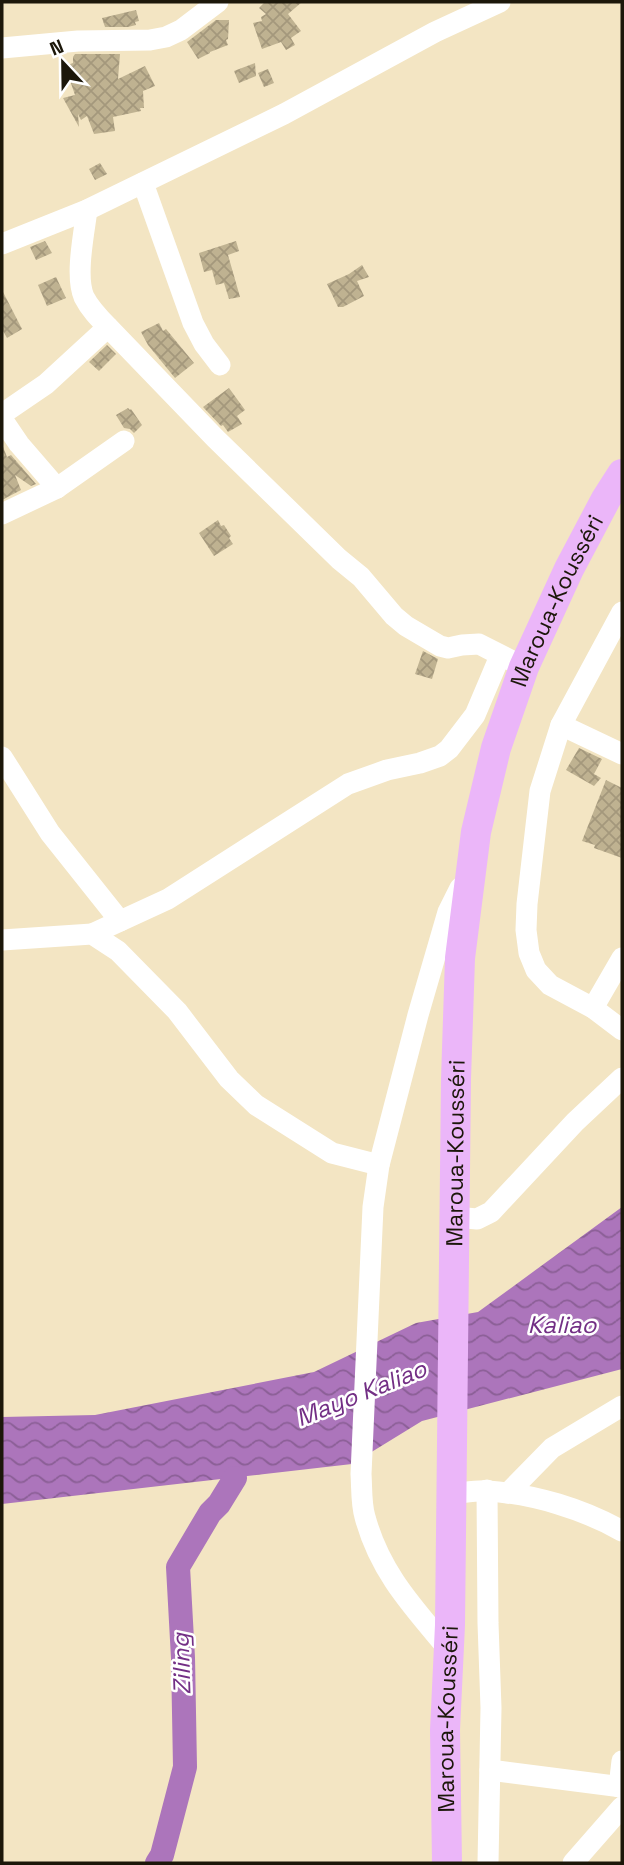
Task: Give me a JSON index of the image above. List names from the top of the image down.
{
  "streets": {
    "highway": ["Maroua-Kousséri"]
  },
  "water": ["Kaliao", "Mayo Kaliao", "Ziling"],
  "north": "top"
}
